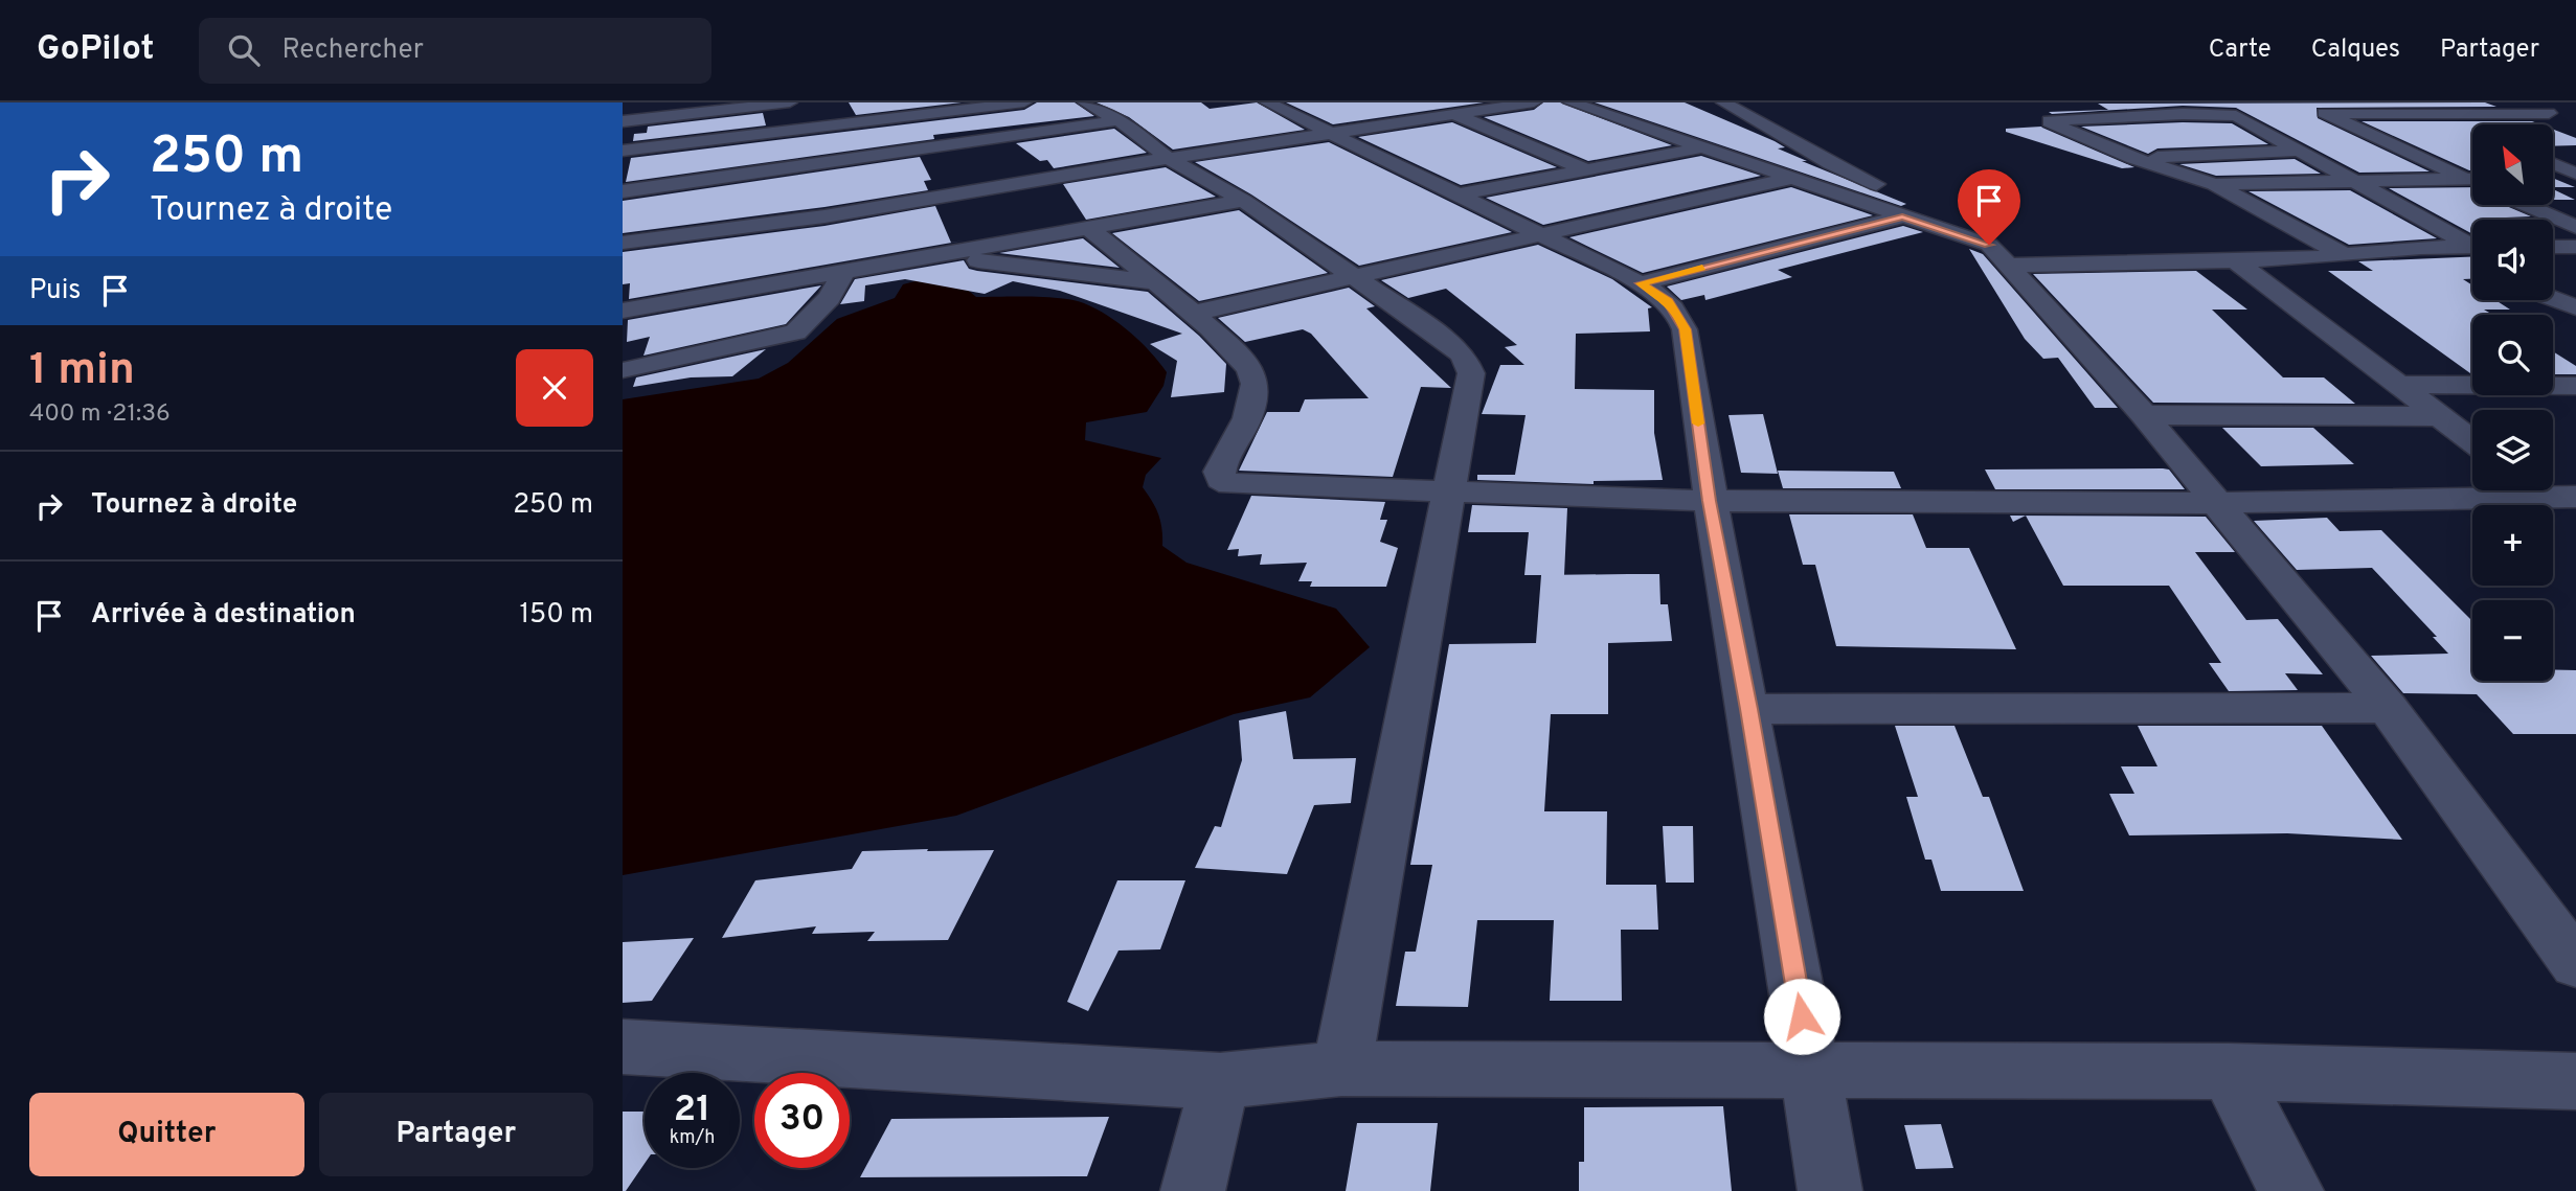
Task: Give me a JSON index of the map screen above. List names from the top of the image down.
{
  "north": "top left",
  "page": {
    "header": "GoPilot",
    "search": "Rechercher",
    "nav": ["Carte", "Calques", "Partager"],
    "turn": ["250 m", "Tournez à droite"],
    "map_buttons": ["+", "−"],
    "then": "Puis",
    "heading": ["1 min", "400 m · 21:36"],
    "list": [
      {
        "name": "Tournez à droite",
        "value": "250 m"
      },
      {
        "name": "Arrivée à destination",
        "value": "150 m"
      }
    ],
    "speed": "21 km/h",
    "limit": "30",
    "buttons": ["Quitter", "Partager"]
  }
}
